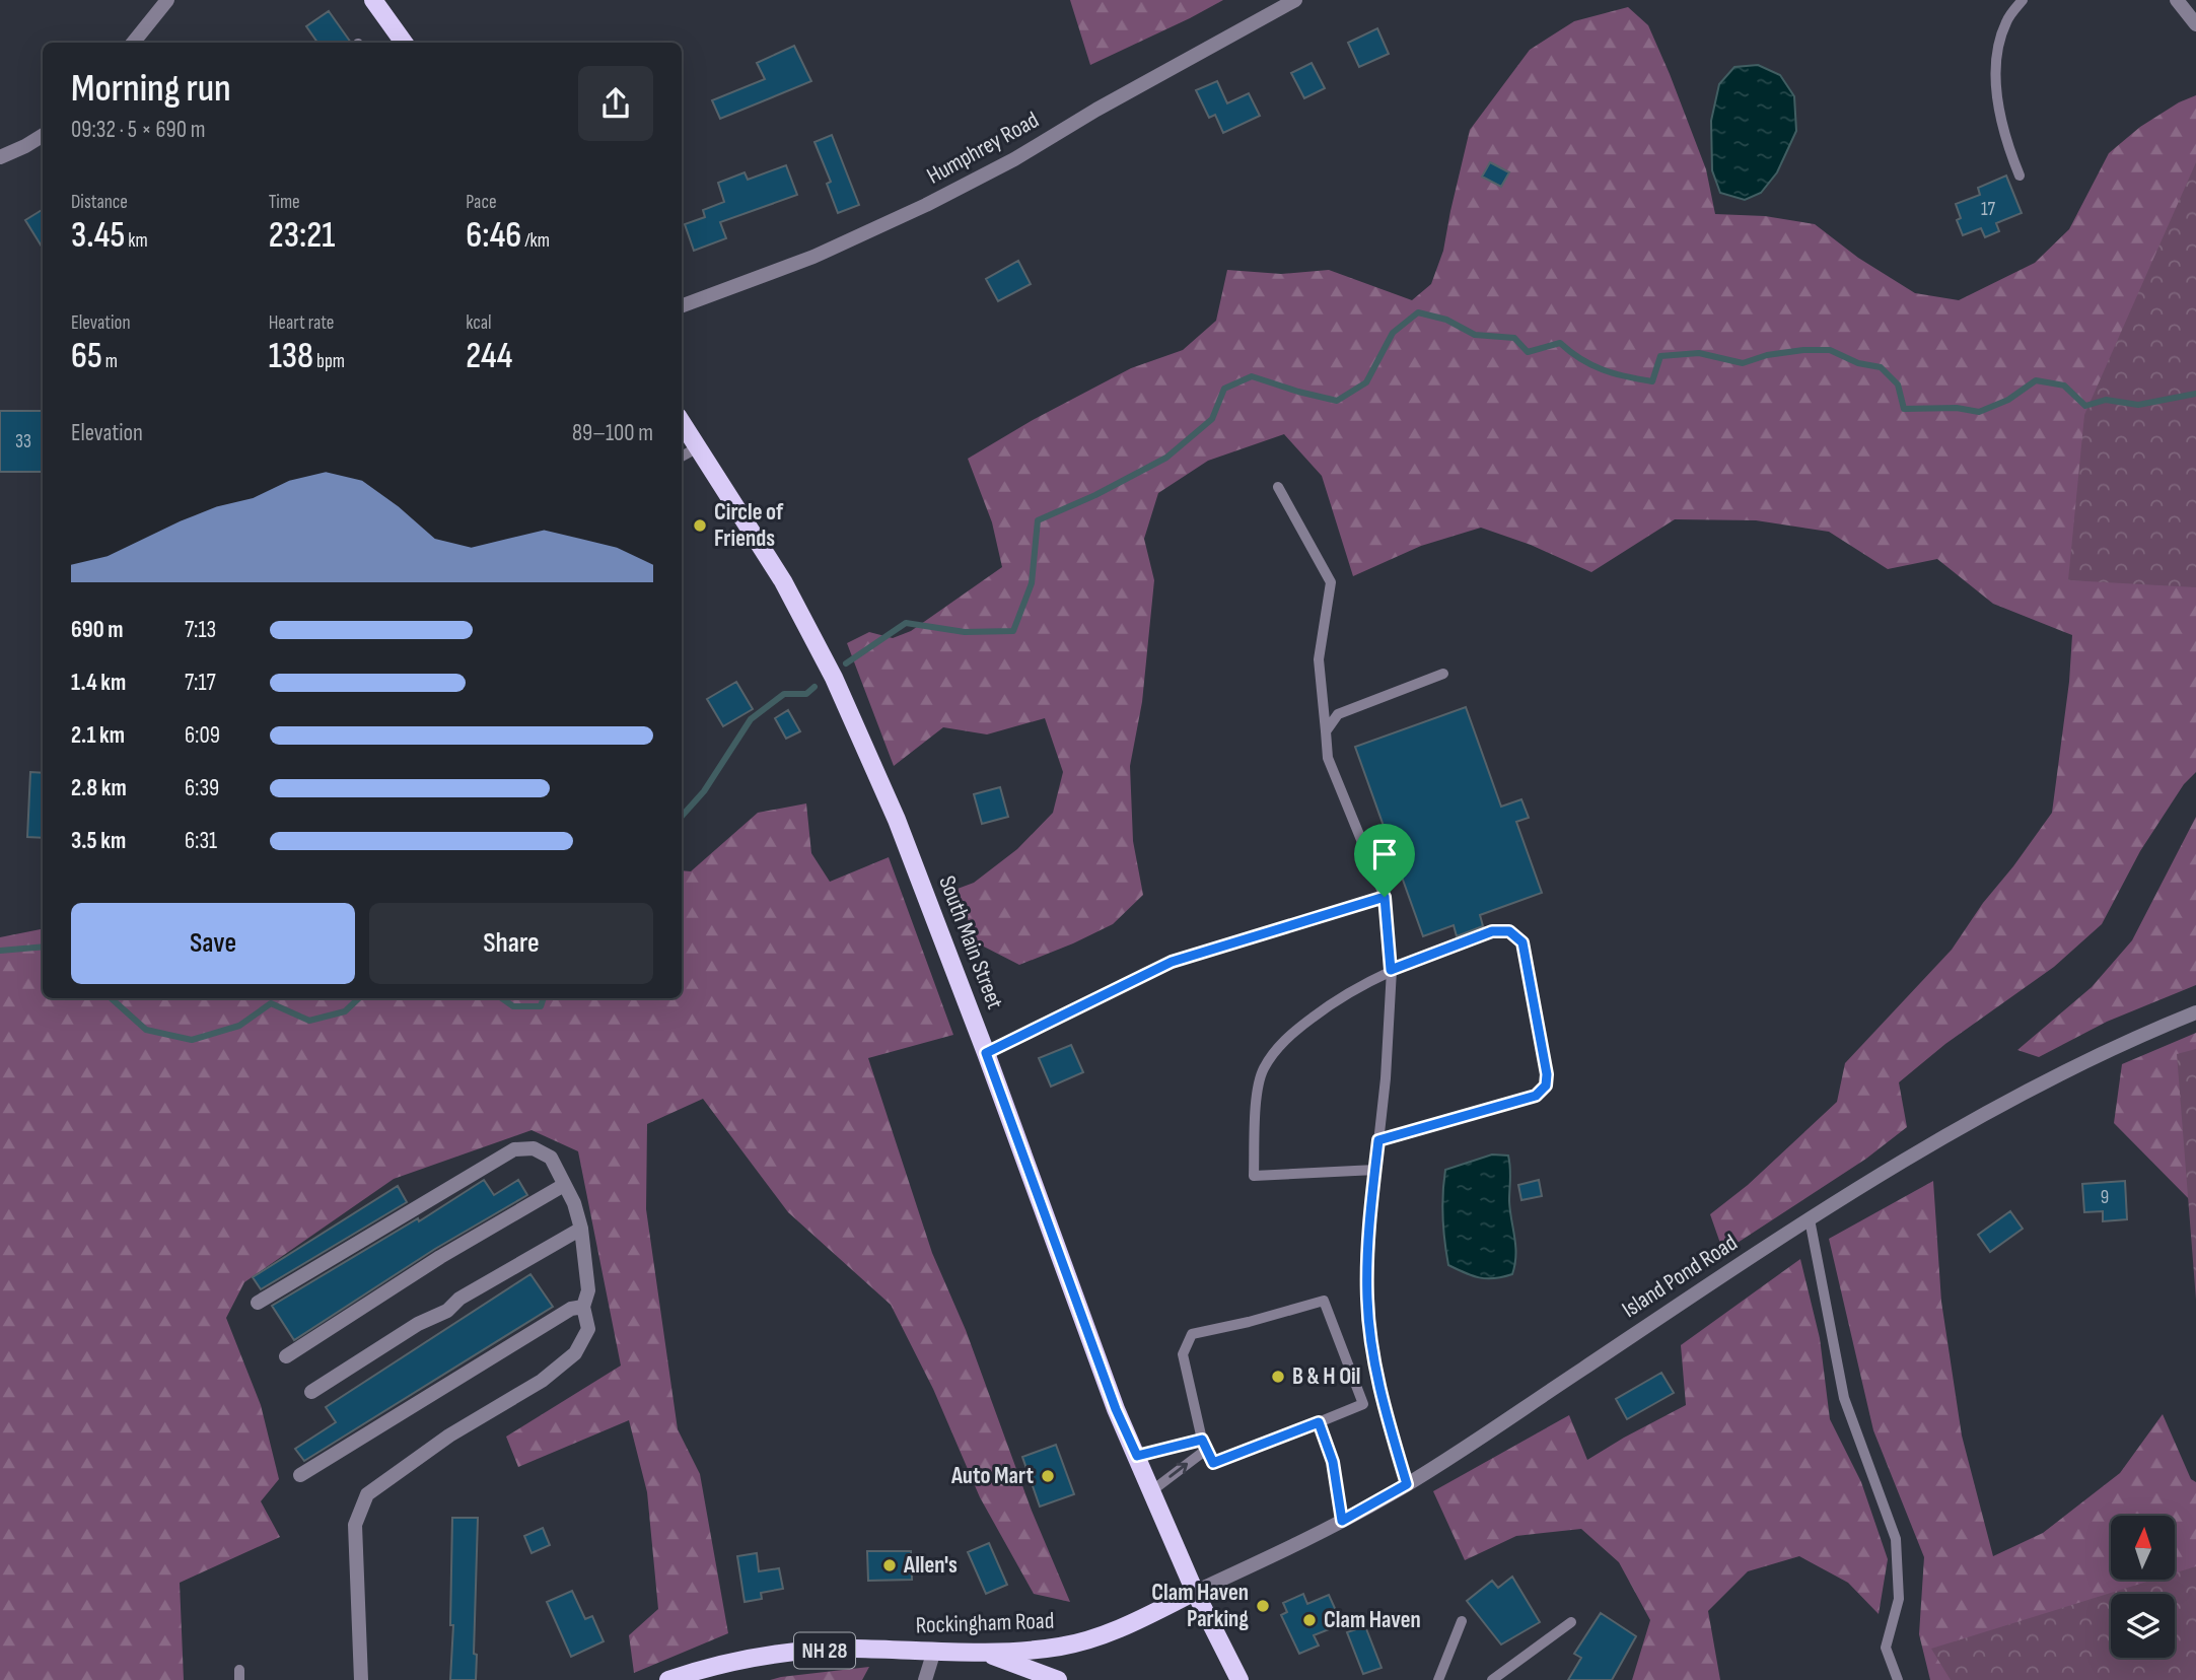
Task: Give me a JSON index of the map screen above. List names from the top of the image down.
{
  "streets": {
    "main road": ["South Main Street", "Rockingham Road", "NH 28"],
    "street": ["Humphrey Road", "Island Pond Road"]
  },
  "crossings": [
    ["South Main Street", "Island Pond Road"],
    ["South Main Street", "Rockingham Road"],
    ["Island Pond Road", "Rockingham Road"],
    ["Rockingham Road", "NH 28"]
  ],
  "places": [
    "Circle of Friends",
    "B & H Oil",
    "Auto Mart",
    "Allen's",
    "Clam Haven Parking",
    "Clam Haven"
  ],
  "house_numbers": ["17", "33", "9"],
  "north": "top",
  "page": {
    "heading": ["Morning run", "09:32 · 5 × 690 m"],
    "stats": [
      ["Distance", "3.45 km"],
      ["Time", "23:21"],
      ["Pace", "6:46 /km"],
      ["Elevation", "65 m"],
      ["Heart rate", "138 bpm"],
      ["kcal", "244"]
    ],
    "chart": ["Elevation", "89–100 m"],
    "list": [
      {
        "name": "690 m",
        "note": "7:13"
      },
      {
        "name": "1.4 km",
        "note": "7:17"
      },
      {
        "name": "2.1 km",
        "note": "6:09"
      },
      {
        "name": "2.8 km",
        "note": "6:39"
      },
      {
        "name": "3.5 km",
        "note": "6:31"
      }
    ],
    "buttons": ["Save", "Share"]
  }
}
